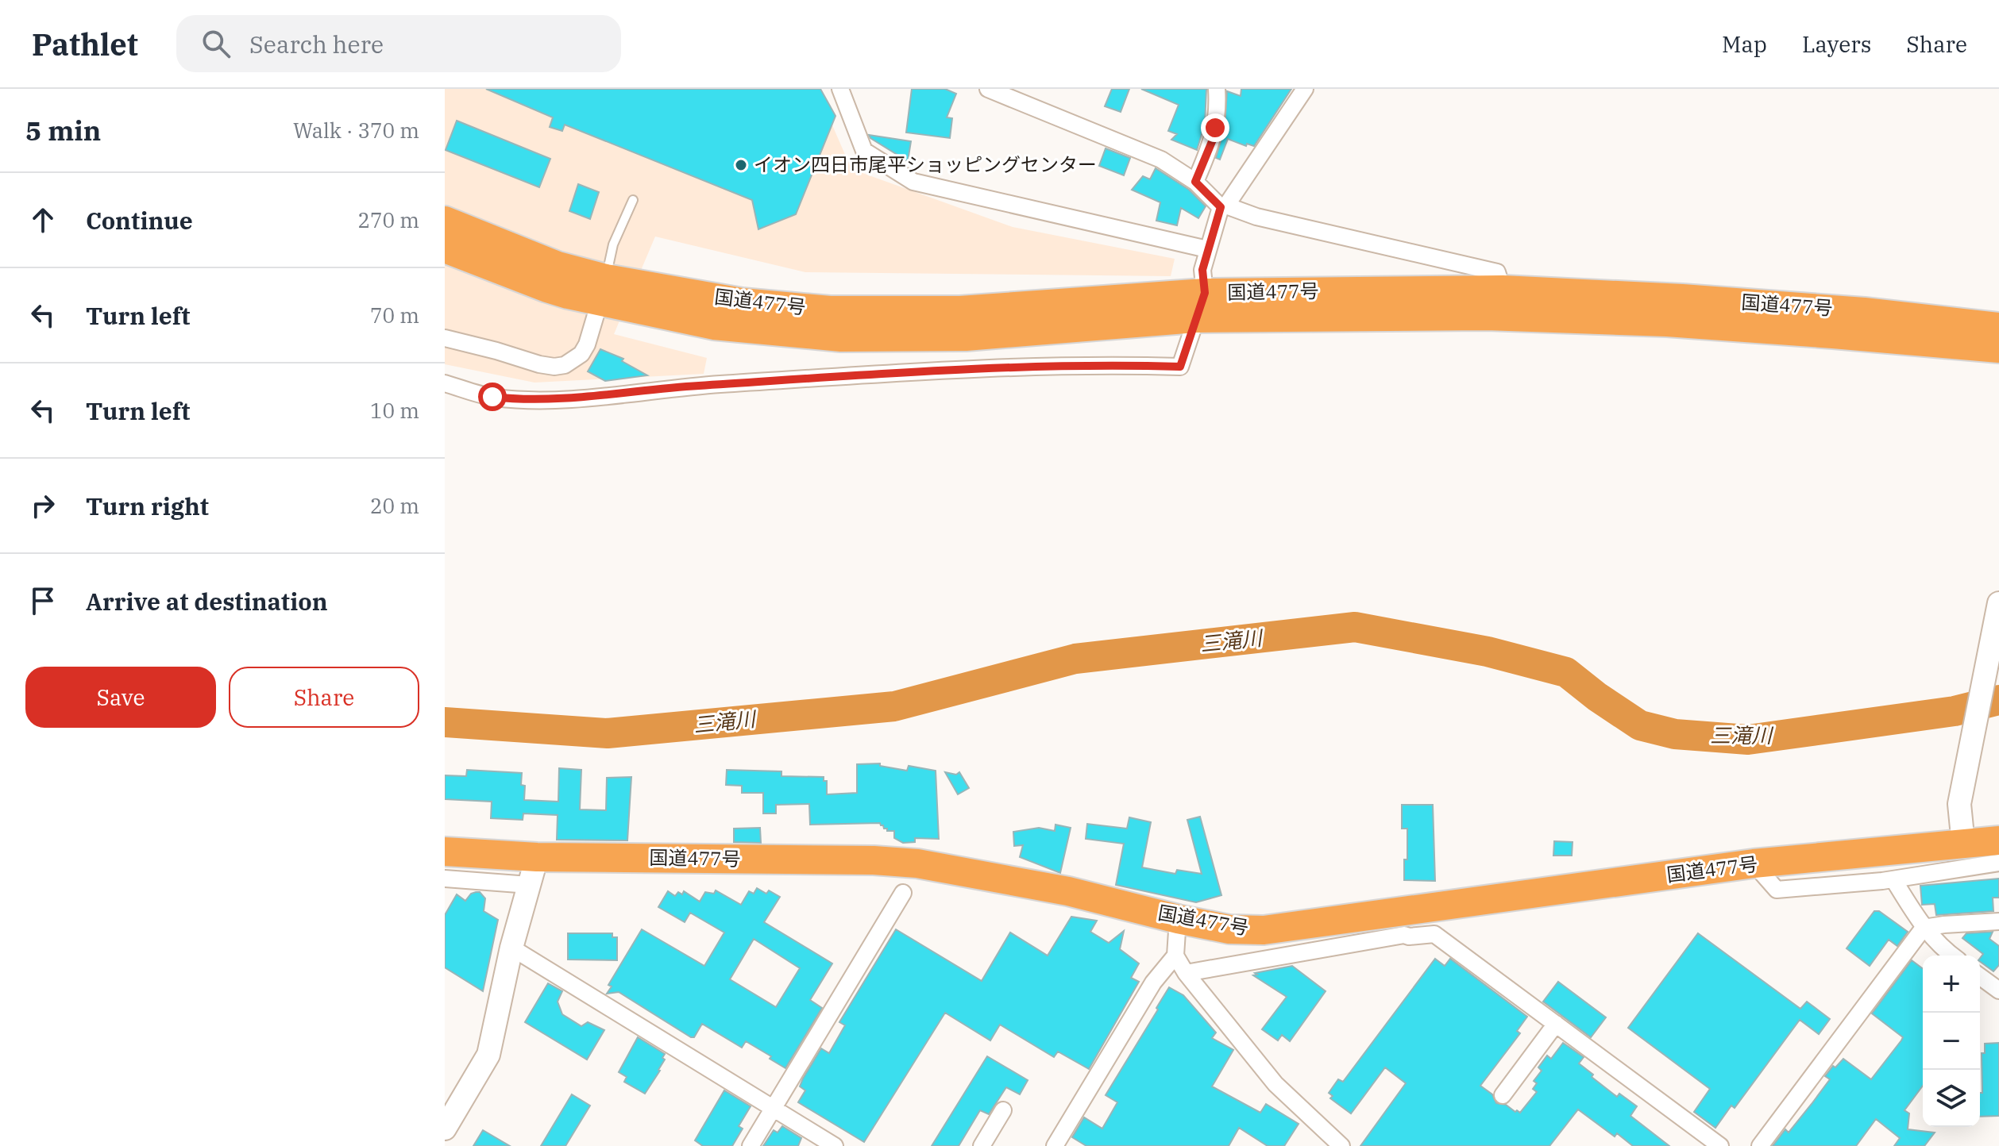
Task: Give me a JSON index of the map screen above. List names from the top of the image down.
{
  "streets": {
    "highway": ["国道477号"]
  },
  "water": ["三滝川"],
  "places": ["イオン四日市尾平ショッピングセンター"],
  "page": {
    "header": "Pathlet",
    "search": "Search here",
    "nav": ["Map", "Layers", "Share"],
    "heading": ["5 min", "Walk · 370 m"],
    "list": [
      ["Continue", "270 m"],
      ["Turn left", "70 m"],
      ["Turn left", "10 m"],
      ["Turn right", "20 m"],
      "Arrive at destination"
    ],
    "buttons": ["Save", "Share"],
    "map_buttons": ["+", "−"]
  }
}
